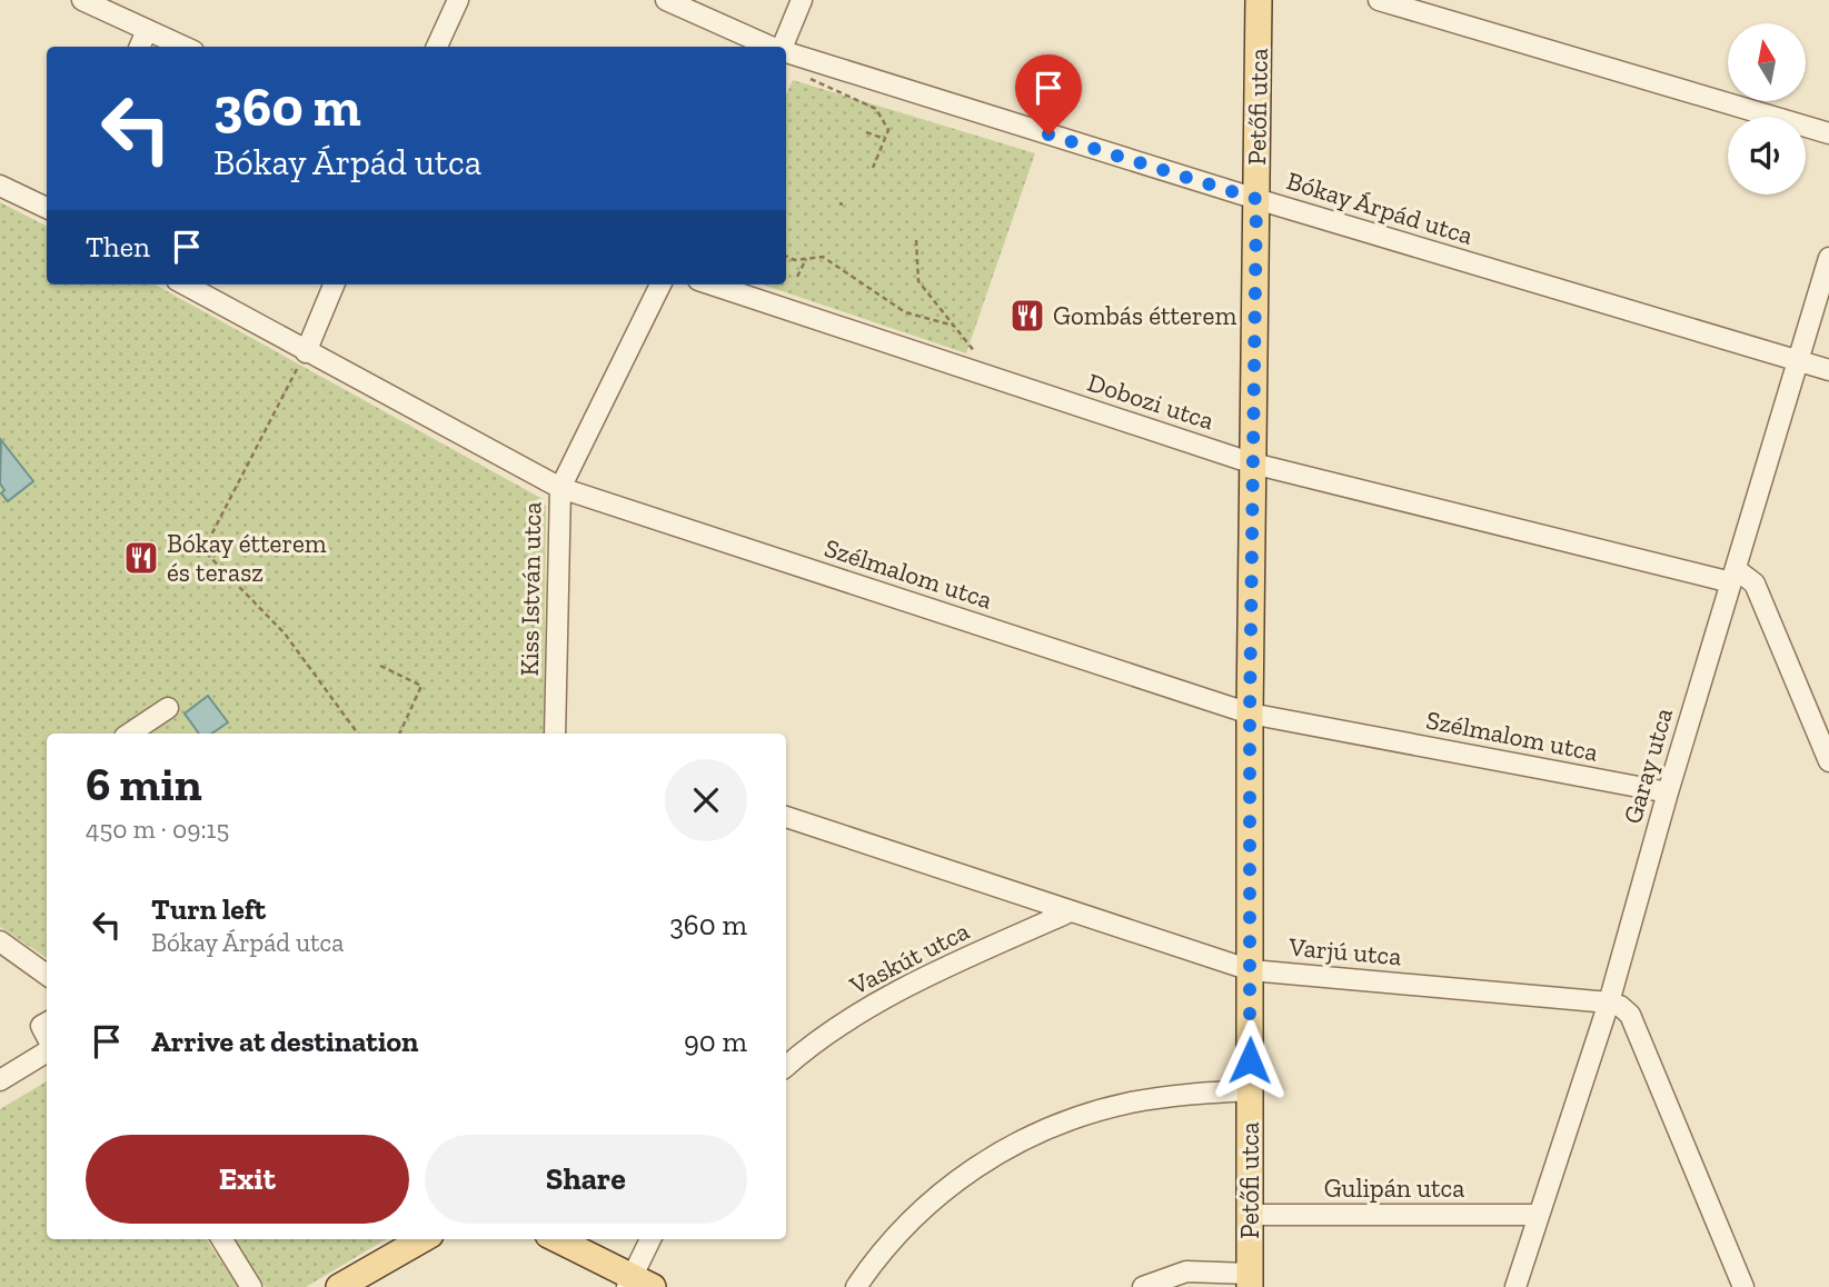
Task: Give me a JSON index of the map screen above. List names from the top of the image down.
{
  "streets": {
    "main road": ["Petőfi utca"],
    "street": [
      "Bókay Árpád utca",
      "Dobozi utca",
      "Szélmalom utca",
      "Kiss István utca",
      "Garay utca",
      "Varjú utca",
      "Vaskút utca",
      "Gulipán utca"
    ]
  },
  "crossings": [
    ["Petőfi utca", "Bókay Árpád utca"],
    ["Petőfi utca", "Dobozi utca"],
    ["Petőfi utca", "Szélmalom utca"],
    ["Petőfi utca", "Varjú utca"],
    ["Petőfi utca", "Gulipán utca"],
    ["Bókay Árpád utca", "Garay utca"],
    ["Dobozi utca", "Garay utca"],
    ["Szélmalom utca", "Kiss István utca"],
    ["Szélmalom utca", "Garay utca"],
    ["Garay utca", "Varjú utca"],
    ["Garay utca", "Gulipán utca"],
    ["Varjú utca", "Vaskút utca"]
  ],
  "places": {
    "restaurant": ["Gombás étterem", "Bókay étterem és terasz"]
  },
  "north": "top",
  "page": {
    "turn": ["360 m", "Bókay Árpád utca"],
    "then": "Then",
    "heading": ["6 min", "450 m · 09:15"],
    "list": [
      {
        "name": "Turn left",
        "note": "Bókay Árpád utca",
        "value": "360 m"
      },
      {
        "name": "Arrive at destination",
        "value": "90 m"
      }
    ],
    "buttons": ["Exit", "Share"]
  }
}
